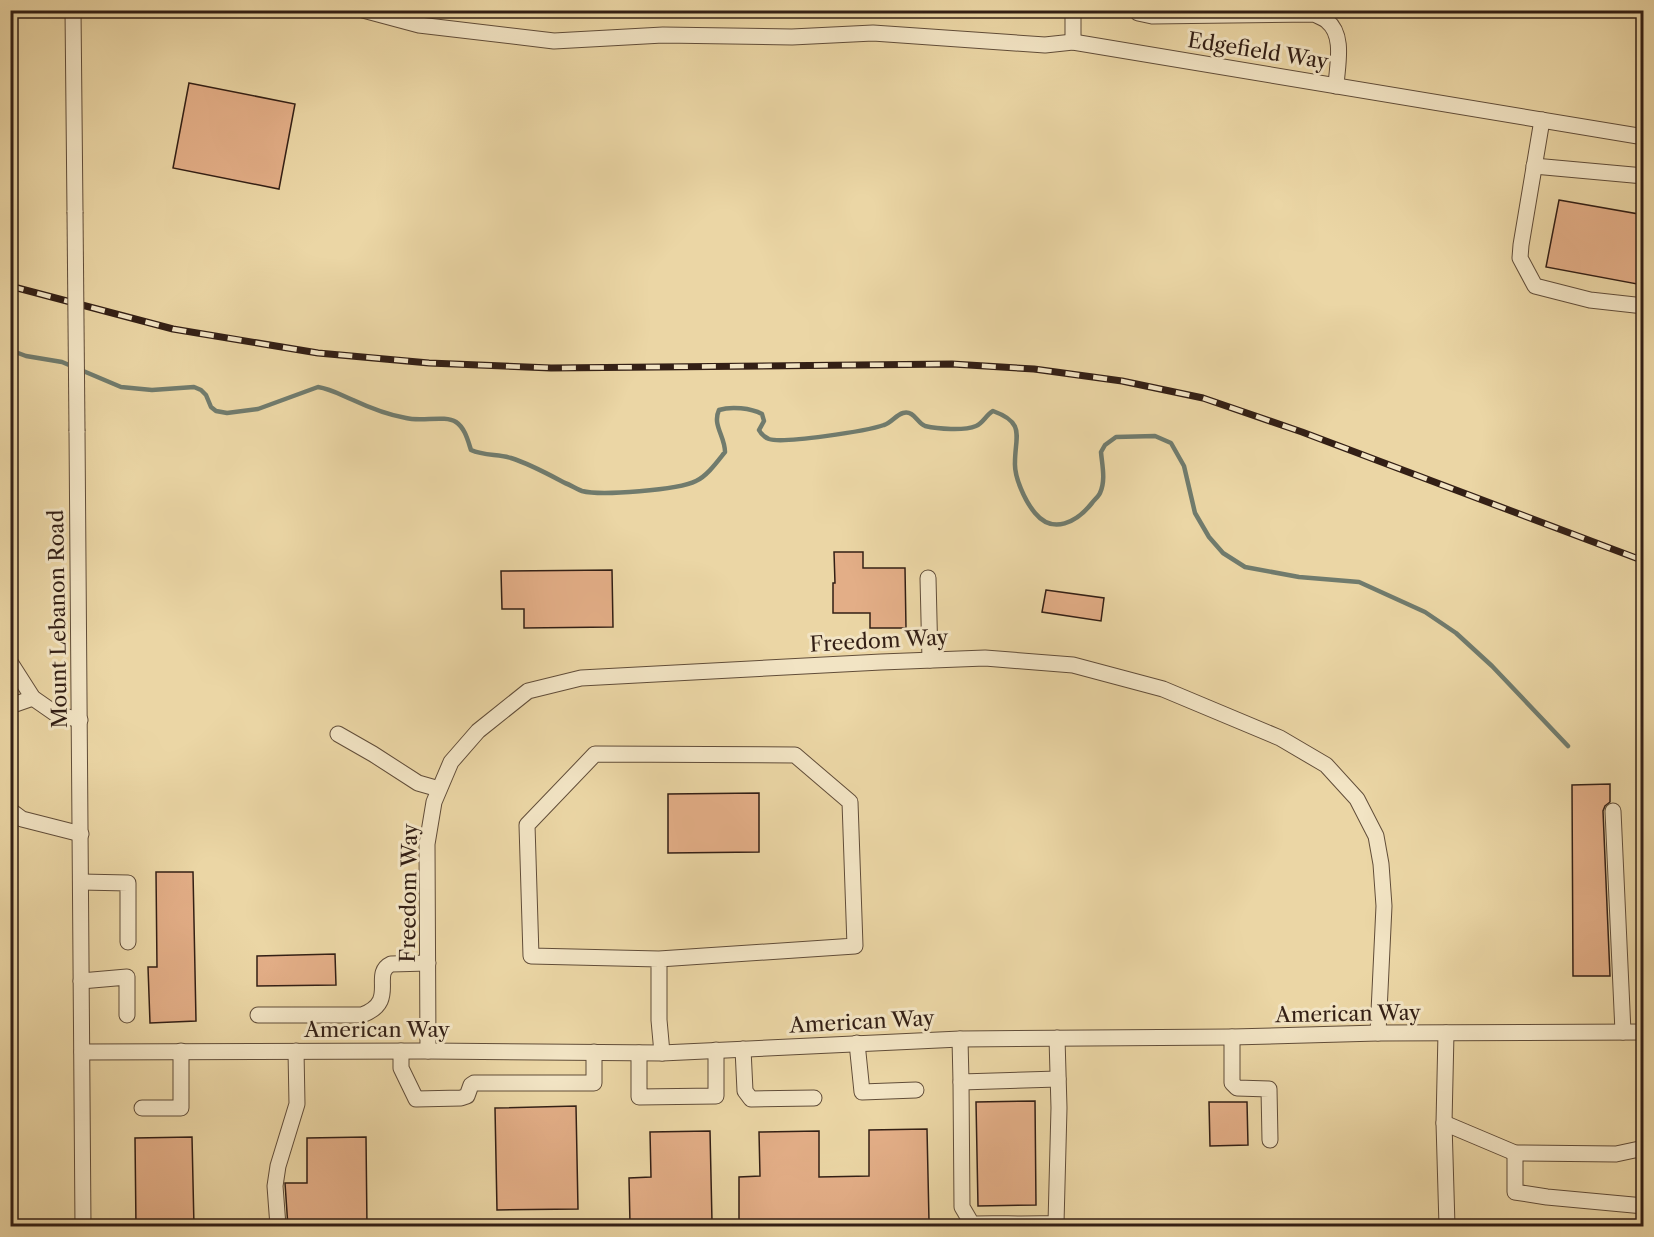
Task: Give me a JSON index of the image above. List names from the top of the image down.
{
  "streets": {
    "street": [
      "Edgefield Way",
      "Mount Lebanon Road",
      "Freedom Way",
      "American Way"
    ]
  },
  "crossings": [
    ["Mount Lebanon Road", "American Way"],
    ["Freedom Way", "American Way"]
  ]
}
